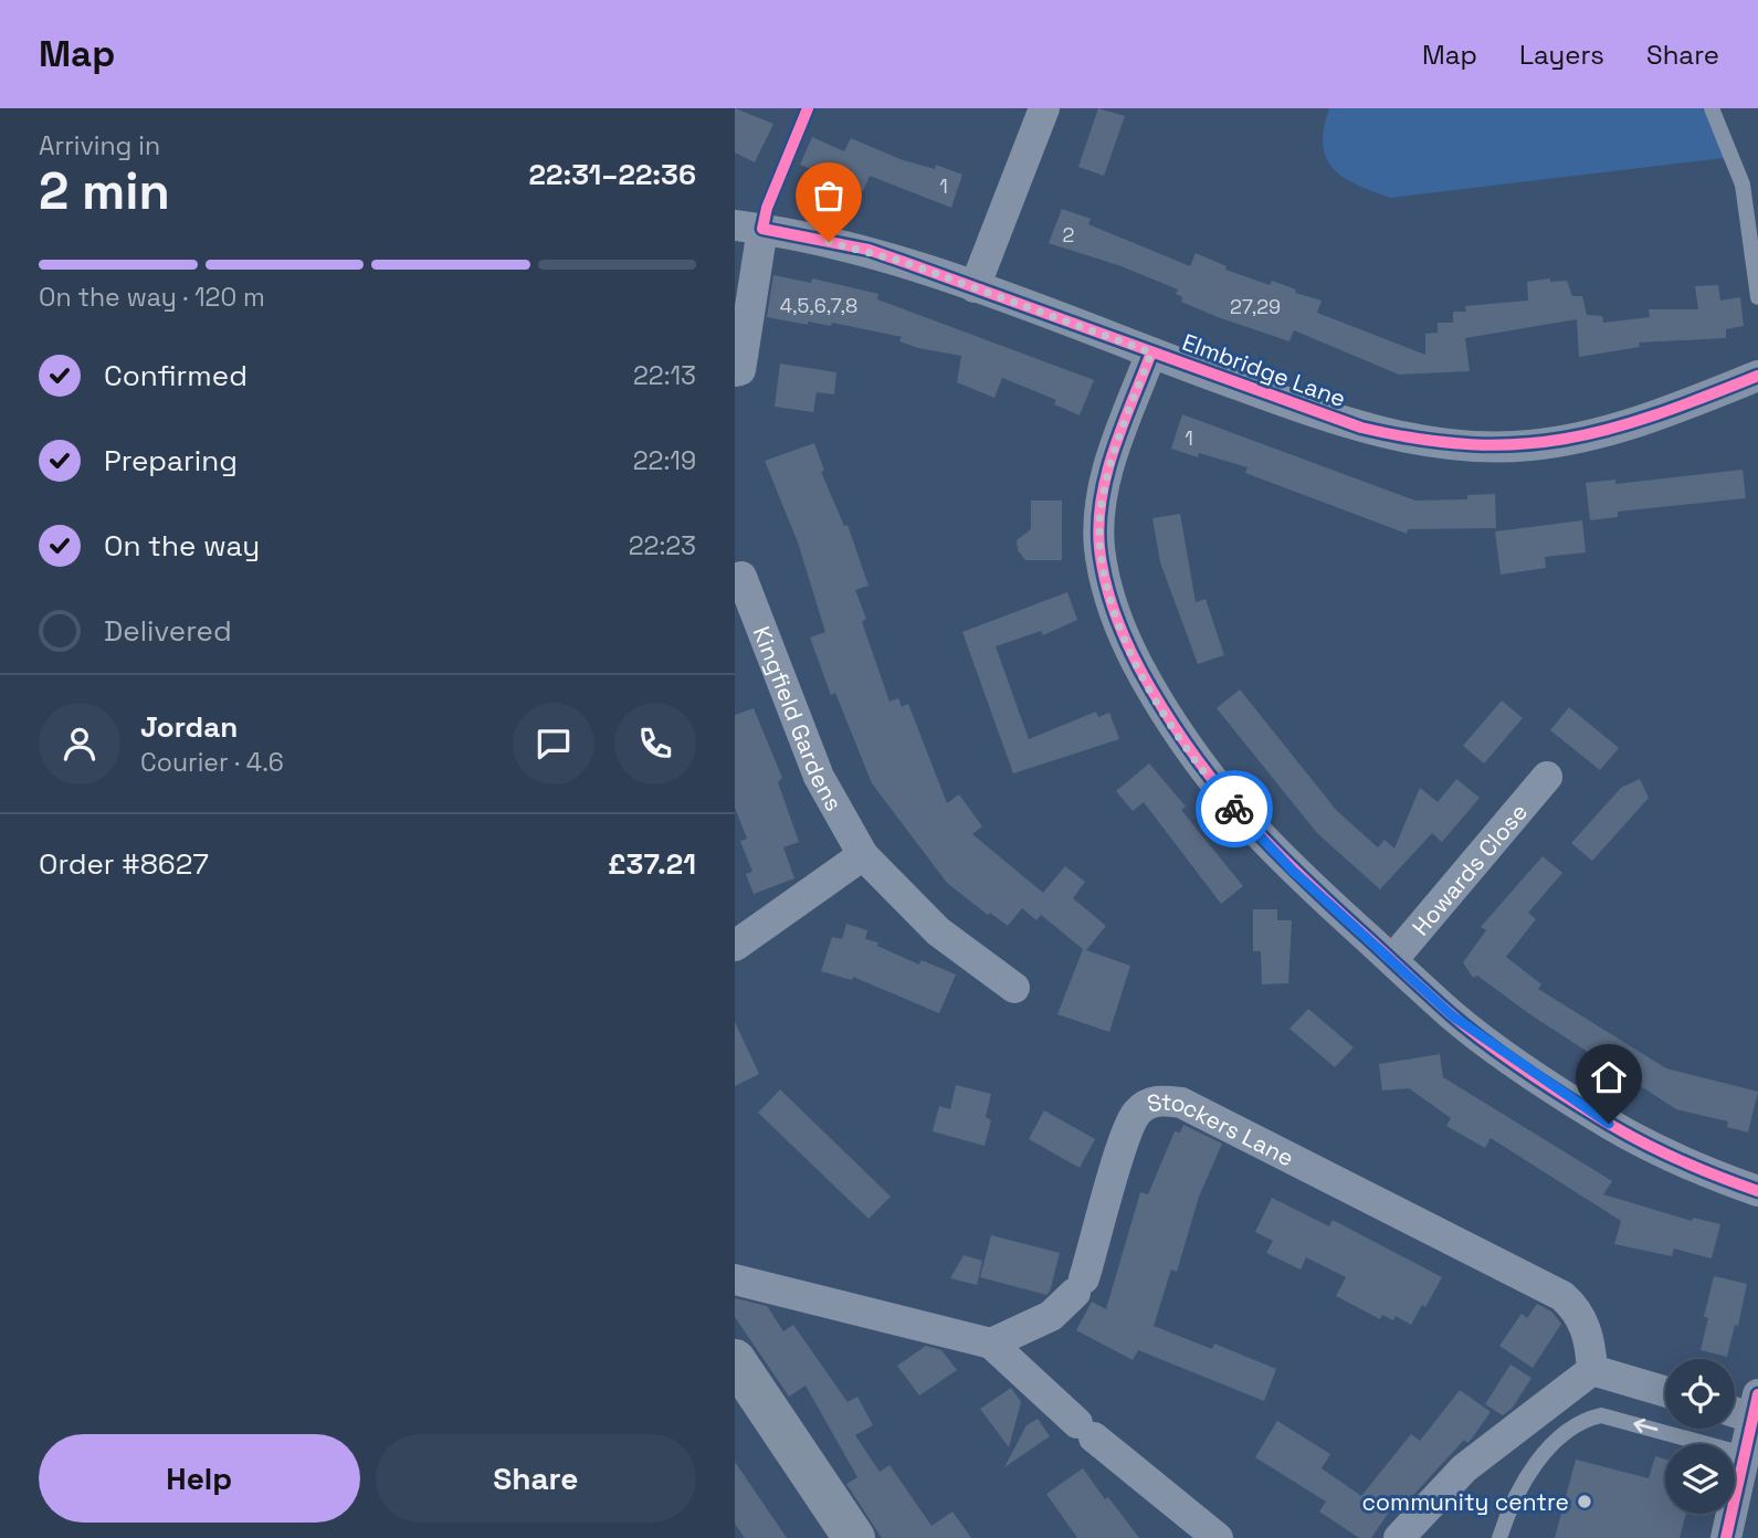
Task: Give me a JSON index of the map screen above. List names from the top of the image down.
{
  "streets": {
    "street": [
      "Elmbridge Lane",
      "Kingfield Gardens",
      "Howards Close",
      "Stockers Lane"
    ]
  },
  "places": ["community centre"],
  "house_numbers": [
    "1",
    "2",
    "4,5,6,7,8",
    "27,29",
    "1"
  ],
  "page": {
    "header": "Map",
    "nav": ["Map", "Layers", "Share"],
    "heading": ["2 min", "Arriving in", "22:31–22:36"],
    "panel": [
      "Jordan",
      "Courier · 4.6",
      "Order #8627",
      "£37.21"
    ],
    "bar": "On the way · 120 m",
    "list": [
      ["Confirmed", "22:13"],
      ["Preparing", "22:19"],
      ["On the way", "22:23"],
      "Delivered"
    ],
    "buttons": ["Help", "Share"]
  }
}
